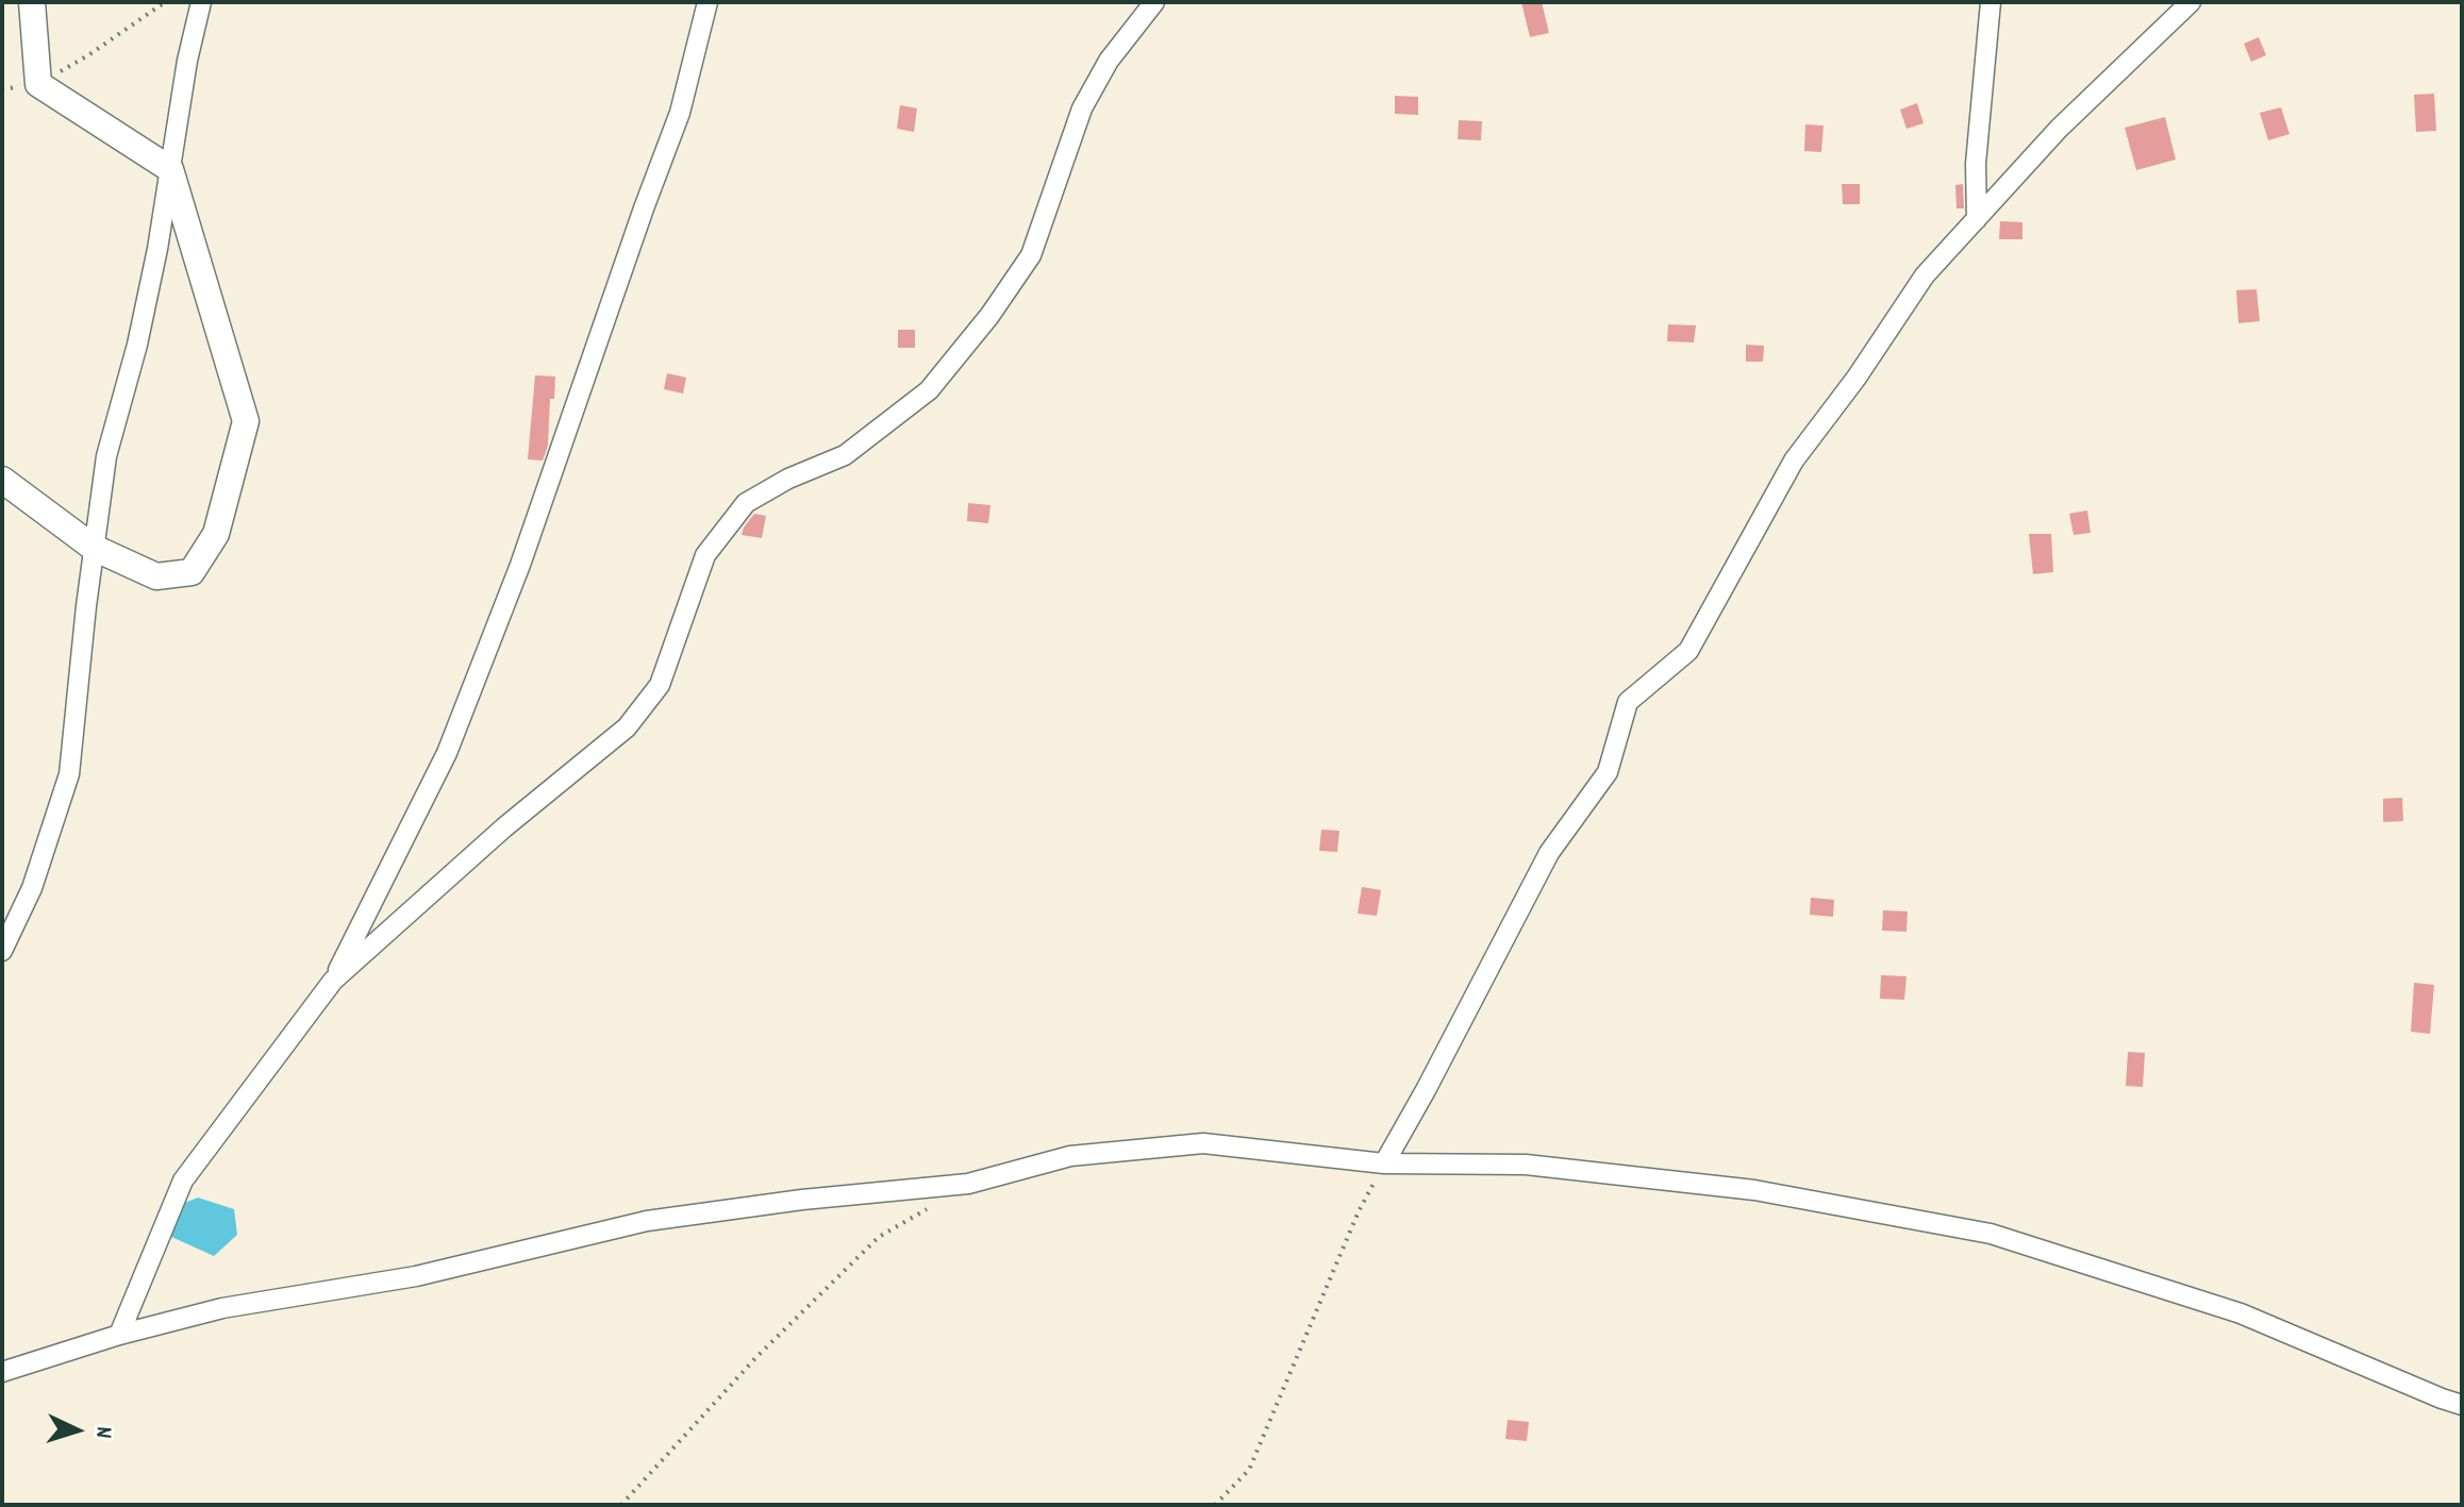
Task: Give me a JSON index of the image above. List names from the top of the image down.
{
  "north": "right"
}
